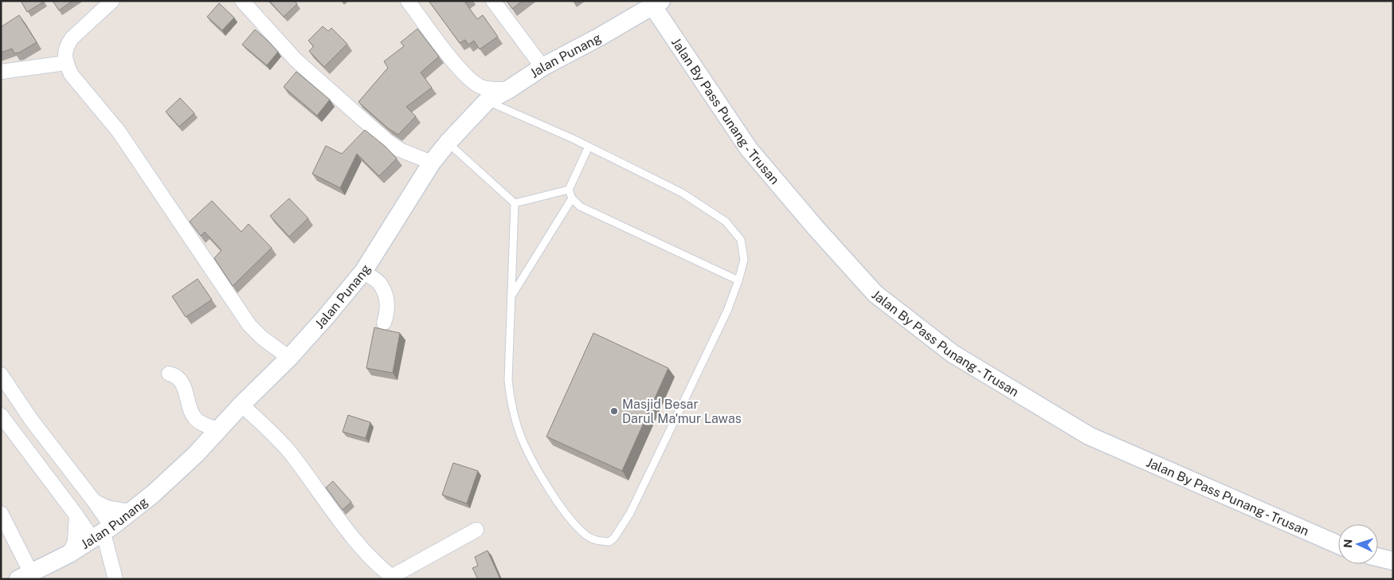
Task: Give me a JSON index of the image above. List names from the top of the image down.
{
  "streets": {
    "street": ["Jalan Punang", "Jalan By Pass Punang - Trusan"]
  },
  "crossings": [
    ["Jalan Punang", "Jalan By Pass Punang - Trusan"]
  ],
  "places": ["Masjid Besar Darul Ma'mur Lawas"],
  "north": "left"
}
